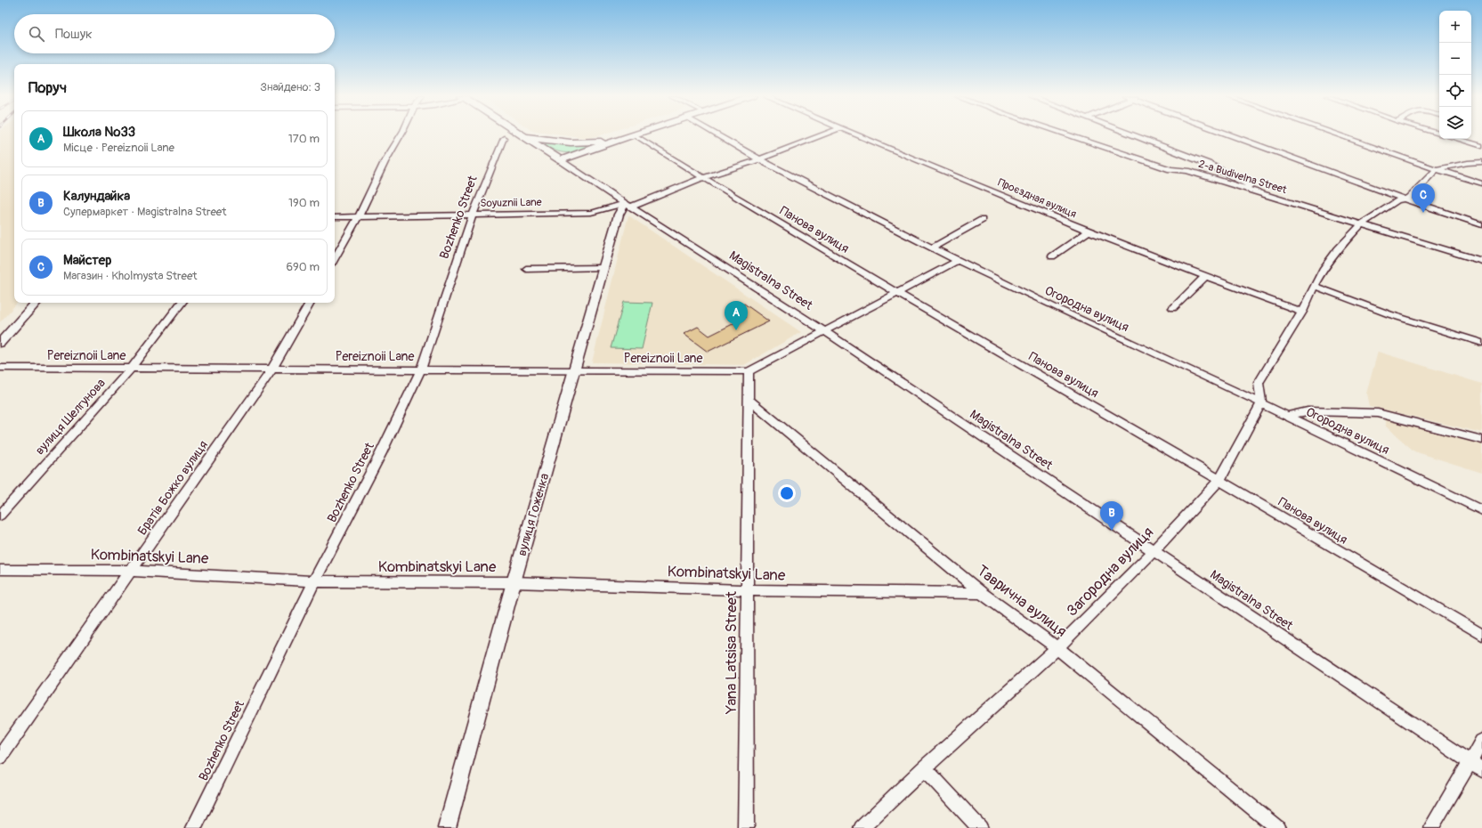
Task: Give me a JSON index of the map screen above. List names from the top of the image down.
{
  "streets": {
    "main road": ["Magistralna Street"],
    "street": [
      "2-a Budivelna Street",
      "Проєздная вулиця",
      "Soyuznii Lane",
      "Bozhenko Street",
      "Панова вулиця",
      "Огородна вулиця",
      "Pereiznoii Lane",
      "вулиця Шелгунова",
      "Братів Божко вулиця",
      "вулиця Гоженка",
      "Kombinatskyi Lane",
      "Загородна вулиця",
      "Таврична вулиця",
      "Yana Latsisa Street"
    ]
  },
  "crossings": [
    ["Soyuznii Lane", "Bozhenko Street"],
    ["Soyuznii Lane", "Панова вулиця"],
    ["Soyuznii Lane", "Magistralna Street"],
    ["Soyuznii Lane", "Огородна вулиця"],
    ["Soyuznii Lane", "вулиця Гоженка"],
    ["Bozhenko Street", "Pereiznoii Lane"],
    ["Bozhenko Street", "Kombinatskyi Lane"],
    ["Панова вулиця", "Загородна вулиця"],
    ["Magistralna Street", "вулиця Гоженка"],
    ["Magistralna Street", "Загородна вулиця"],
    ["Огородна вулиця", "Загородна вулиця"],
    ["Pereiznoii Lane", "вулиця Шелгунова"],
    ["Pereiznoii Lane", "Братів Божко вулиця"],
    ["Pereiznoii Lane", "вулиця Гоженка"],
    ["Pereiznoii Lane", "Yana Latsisa Street"],
    ["Братів Божко вулиця", "Kombinatskyi Lane"],
    ["вулиця Гоженка", "Kombinatskyi Lane"],
    ["Kombinatskyi Lane", "Таврична вулиця"],
    ["Kombinatskyi Lane", "Yana Latsisa Street"],
    ["Загородна вулиця", "Таврична вулиця"],
    ["Таврична вулиця", "Yana Latsisa Street"]
  ],
  "page": {
    "map_buttons": ["+", "−"],
    "search": "Пошук",
    "heading": ["Поруч", "Знайдено: 3"],
    "list": [
      {
        "mark": "A",
        "name": "Школа №33",
        "note": "Місце · Pereiznoii Lane",
        "value": "170 m"
      },
      {
        "mark": "B",
        "name": "Калундайка",
        "note": "Супермаркет · Magistralna Street",
        "value": "190 m"
      },
      {
        "mark": "C",
        "name": "Майстер",
        "note": "Магазин · Kholmysta Street",
        "value": "690 m"
      }
    ],
    "pins": ["C", "A", "B"]
  }
}
